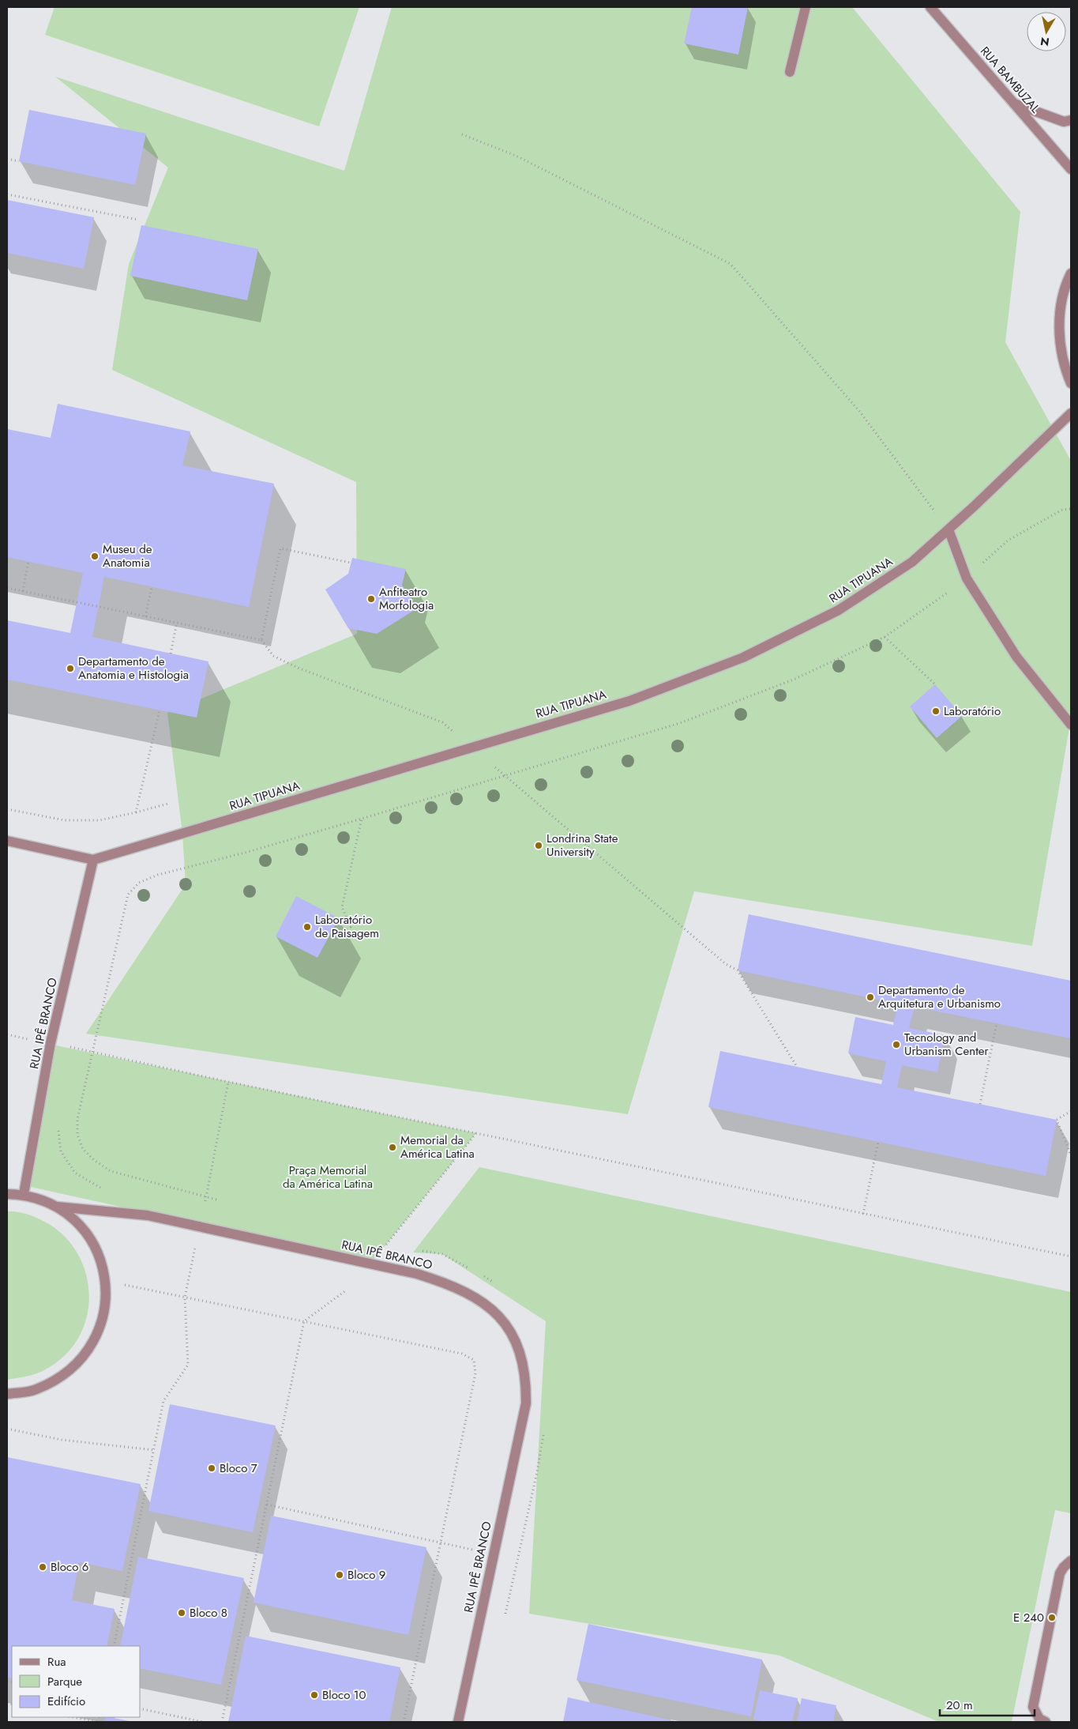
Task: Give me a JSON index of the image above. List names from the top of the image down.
{
  "streets": {
    "street": ["RUA BAMBUZAL", "RUA TIPUANA", "RUA IPÊ BRANCO"]
  },
  "crossings": [
    ["RUA TIPUANA", "RUA IPÊ BRANCO"]
  ],
  "parks": ["Praça Memorial da América Latina"],
  "places": [
    "Museu de Anatomia",
    "Anfiteatro Morfologia",
    "Departamento de Anatomia e Histologia",
    "Laboratório",
    "Londrina State University",
    "Laboratório de Paisagem",
    "Departamento de Arquitetura e Urbanismo",
    "Tecnology and Urbanism Center",
    "Memorial da América Latina",
    "Bloco 7",
    "Bloco 6",
    "Bloco 9",
    "Bloco 8",
    "E 240",
    "Bloco 10"
  ],
  "legend": ["Rua", "Parque", "Edifício"],
  "scale_bar": "20 m",
  "north": "bottom"
}
